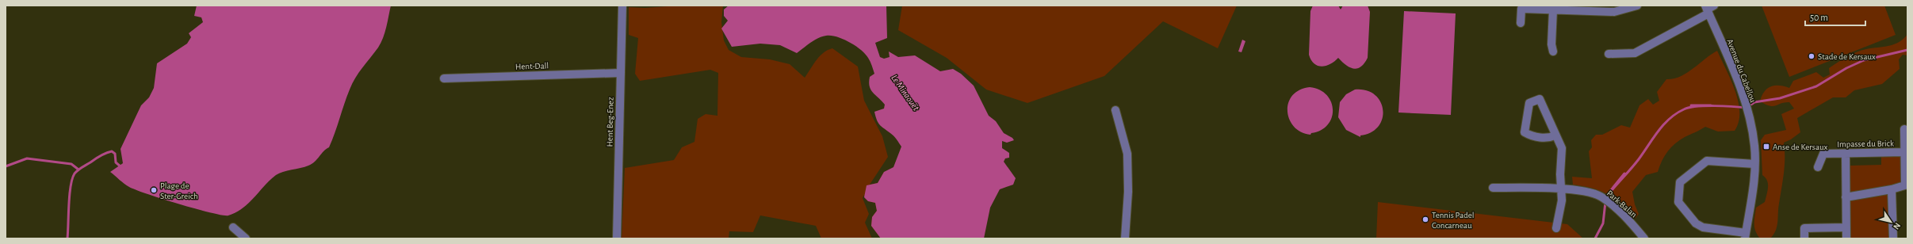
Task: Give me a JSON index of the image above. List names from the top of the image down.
{
  "streets": {
    "street": [
      "Hent-Dall",
      "Avenue du Cabellou",
      "Hent Beg-Enez",
      "Impasse du Brick",
      "Park-Balan"
    ]
  },
  "crossings": [
    ["Hent-Dall", "Hent Beg-Enez"]
  ],
  "water": ["Le Minaouët"],
  "places": {
    "other": ["Stade de Kersaux", "Plage de Ster-Greich", "Tennis Padel Concarneau"],
    "transit": ["Anse de Kersaux"]
  },
  "scale_bar": "50 m",
  "north": "bottom right"
}
